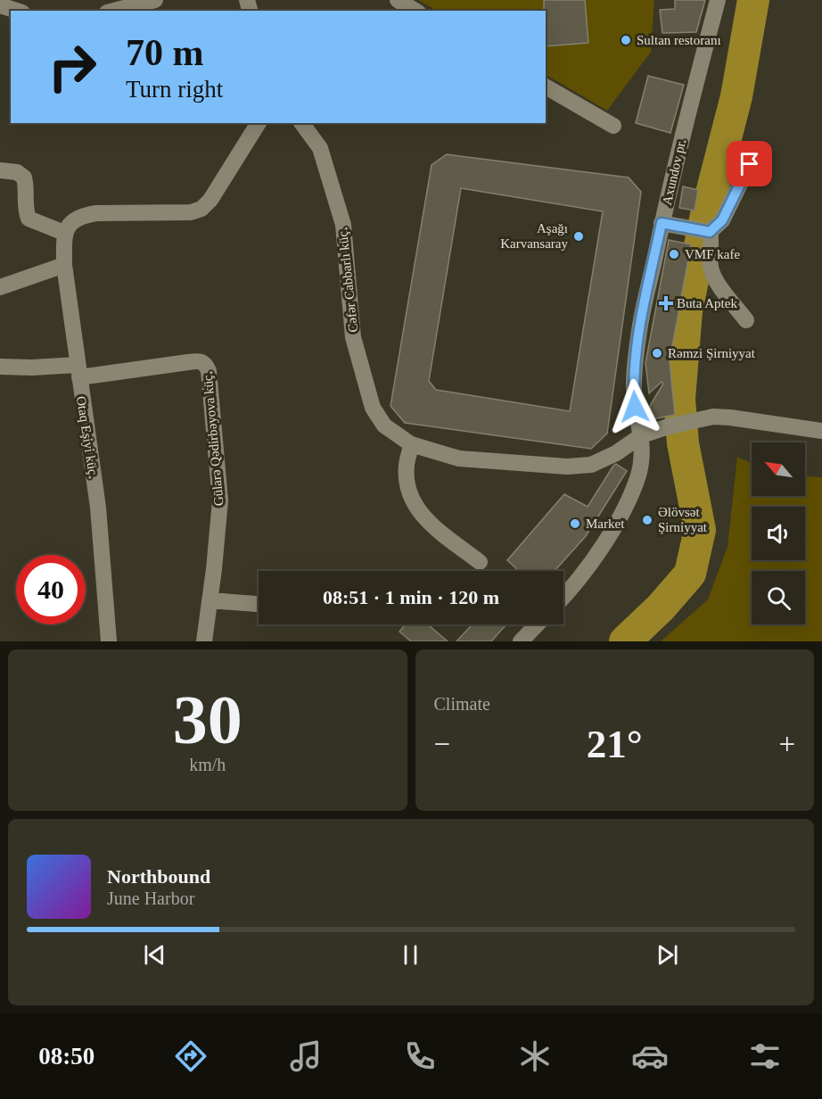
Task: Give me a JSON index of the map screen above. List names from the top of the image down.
{
  "streets": {
    "street": [
      "Axundov pr.",
      "Cəfər Cabbarlı küç.",
      "Otaq Eşiyi küç.",
      "Gülarə Qədirbəyova küç."
    ]
  },
  "crossings": [
    ["Axundov pr.", "Cəfər Cabbarlı küç."],
    ["Otaq Eşiyi küç.", "Gülarə Qədirbəyova küç."]
  ],
  "places": {
    "other": [
      "Sultan restoranı",
      "Aşağı Karvansaray",
      "VMF kafe",
      "Rəmzi Şirniyyat",
      "Əlövsət Şirniyyat",
      "Market"
    ],
    "health": ["Buta Aptek"]
  },
  "north": "top left",
  "page": {
    "turn": ["70 m", "Turn right"],
    "limit": "40",
    "trip": "08:51 · 1 min · 120 m",
    "tile": [
      ["30", "km/h"],
      "Climate"
    ],
    "heat": ["−", "21°", "+"],
    "song": ["Northbound", "June Harbor"],
    "tabs": "08:50"
  }
}
